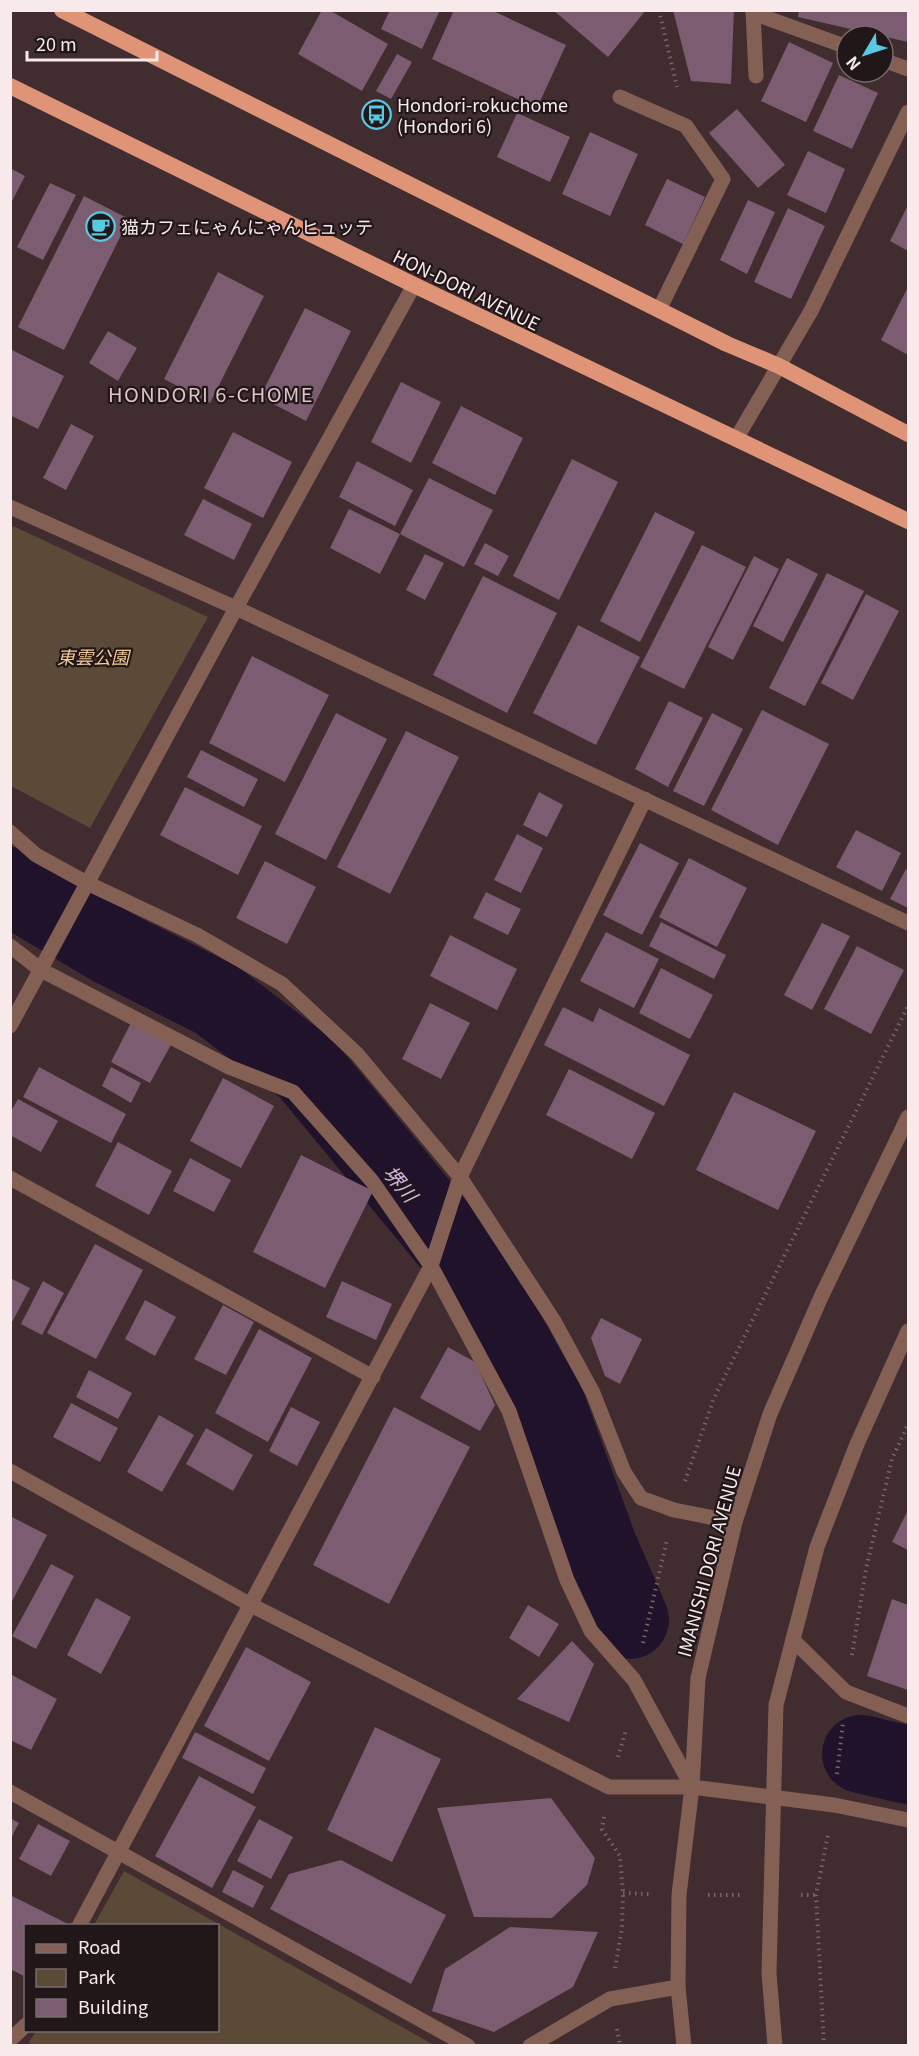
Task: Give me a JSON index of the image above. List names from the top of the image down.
{
  "streets": {
    "highway": ["HON-DORI AVENUE"],
    "street": ["IMANISHI DORI AVENUE"]
  },
  "districts": ["HONDORI 6-CHOME"],
  "water": ["堺川"],
  "parks": ["東雲公園"],
  "places": {
    "bus stop": ["Hondori-rokuchome (Hondori 6)"],
    "cafe": ["猫カフェにゃんにゃんヒュッテ"]
  },
  "legend": ["Road", "Park", "Building"],
  "scale_bar": "20 m",
  "north": "bottom left"
}
